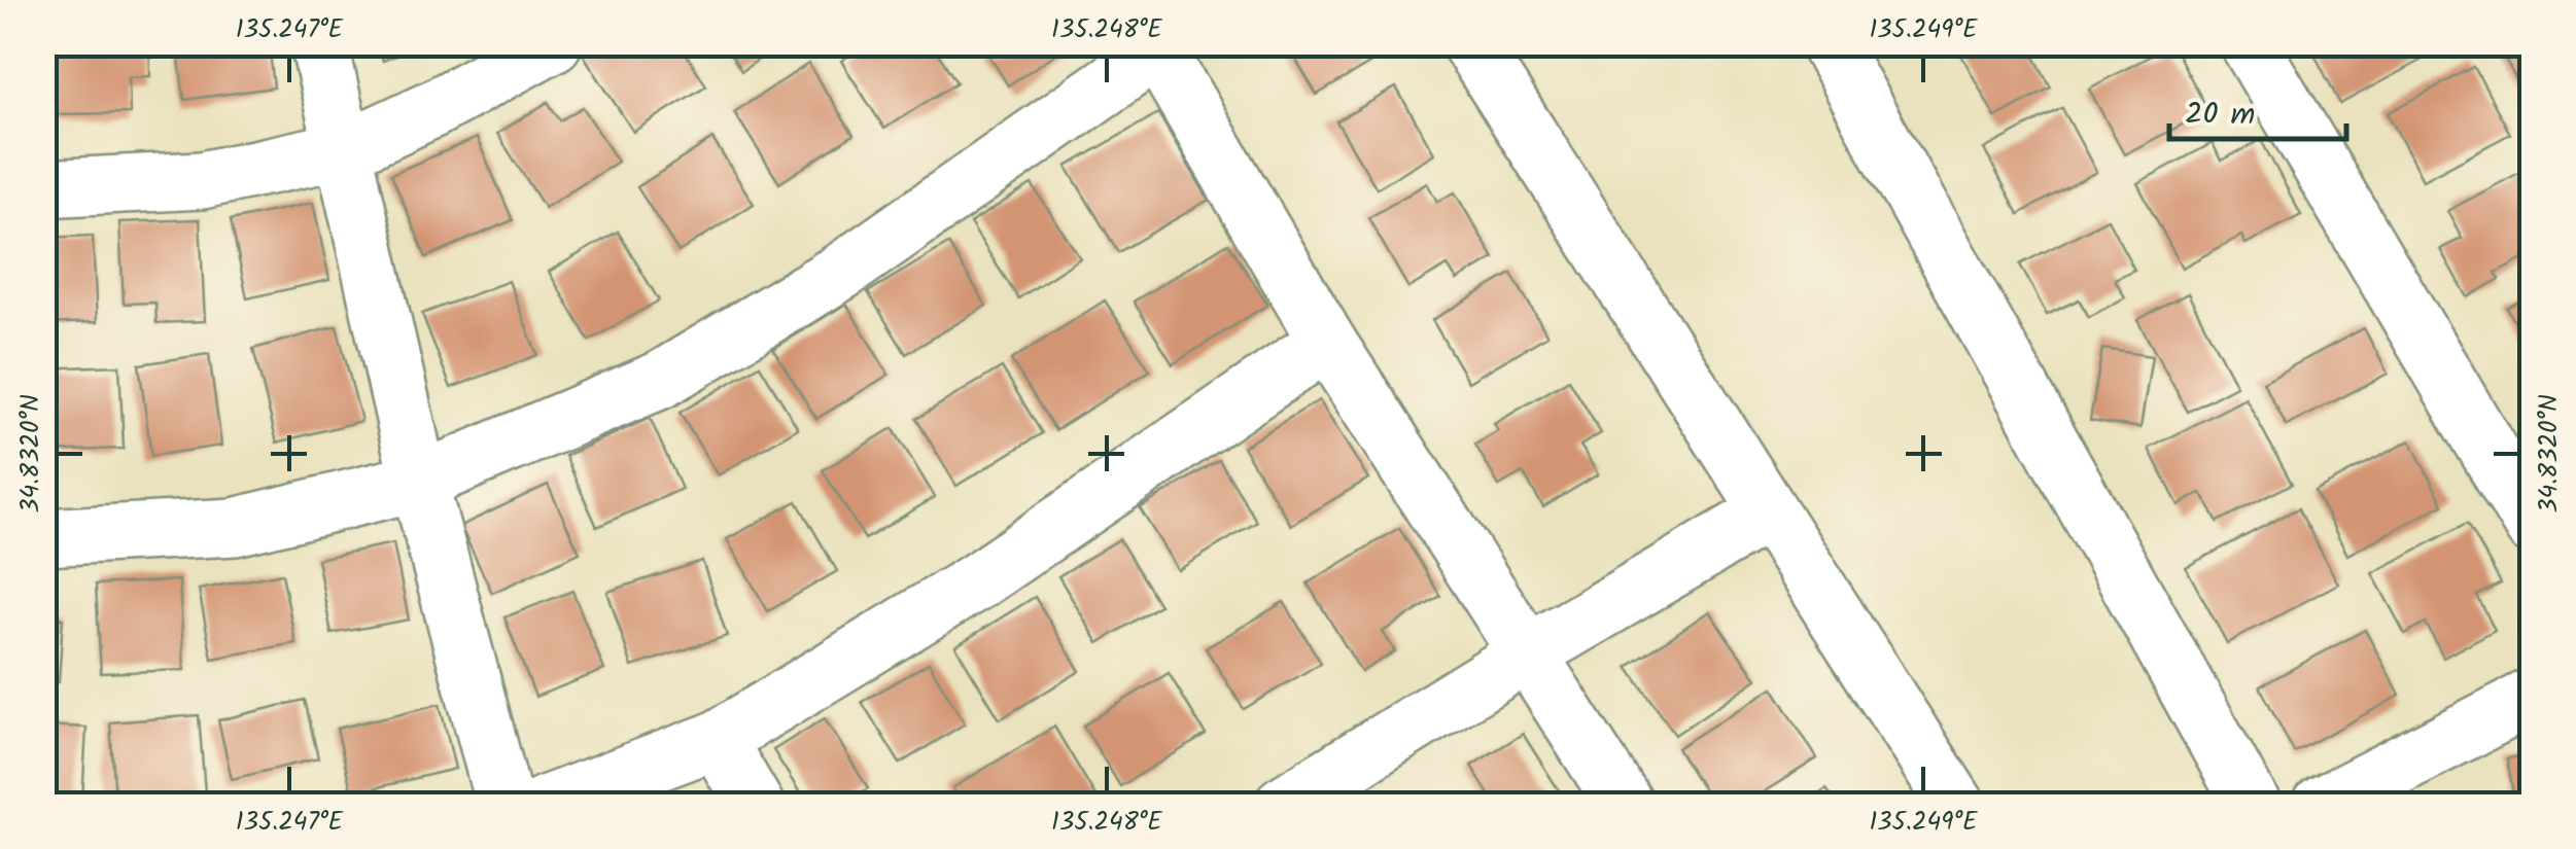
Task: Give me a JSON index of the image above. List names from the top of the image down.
{
  "scale_bar": "20 m",
  "coordinates": [
    "135.247°E",
    "135.248°E",
    "135.249°E",
    "34.8320°N"
  ]
}
